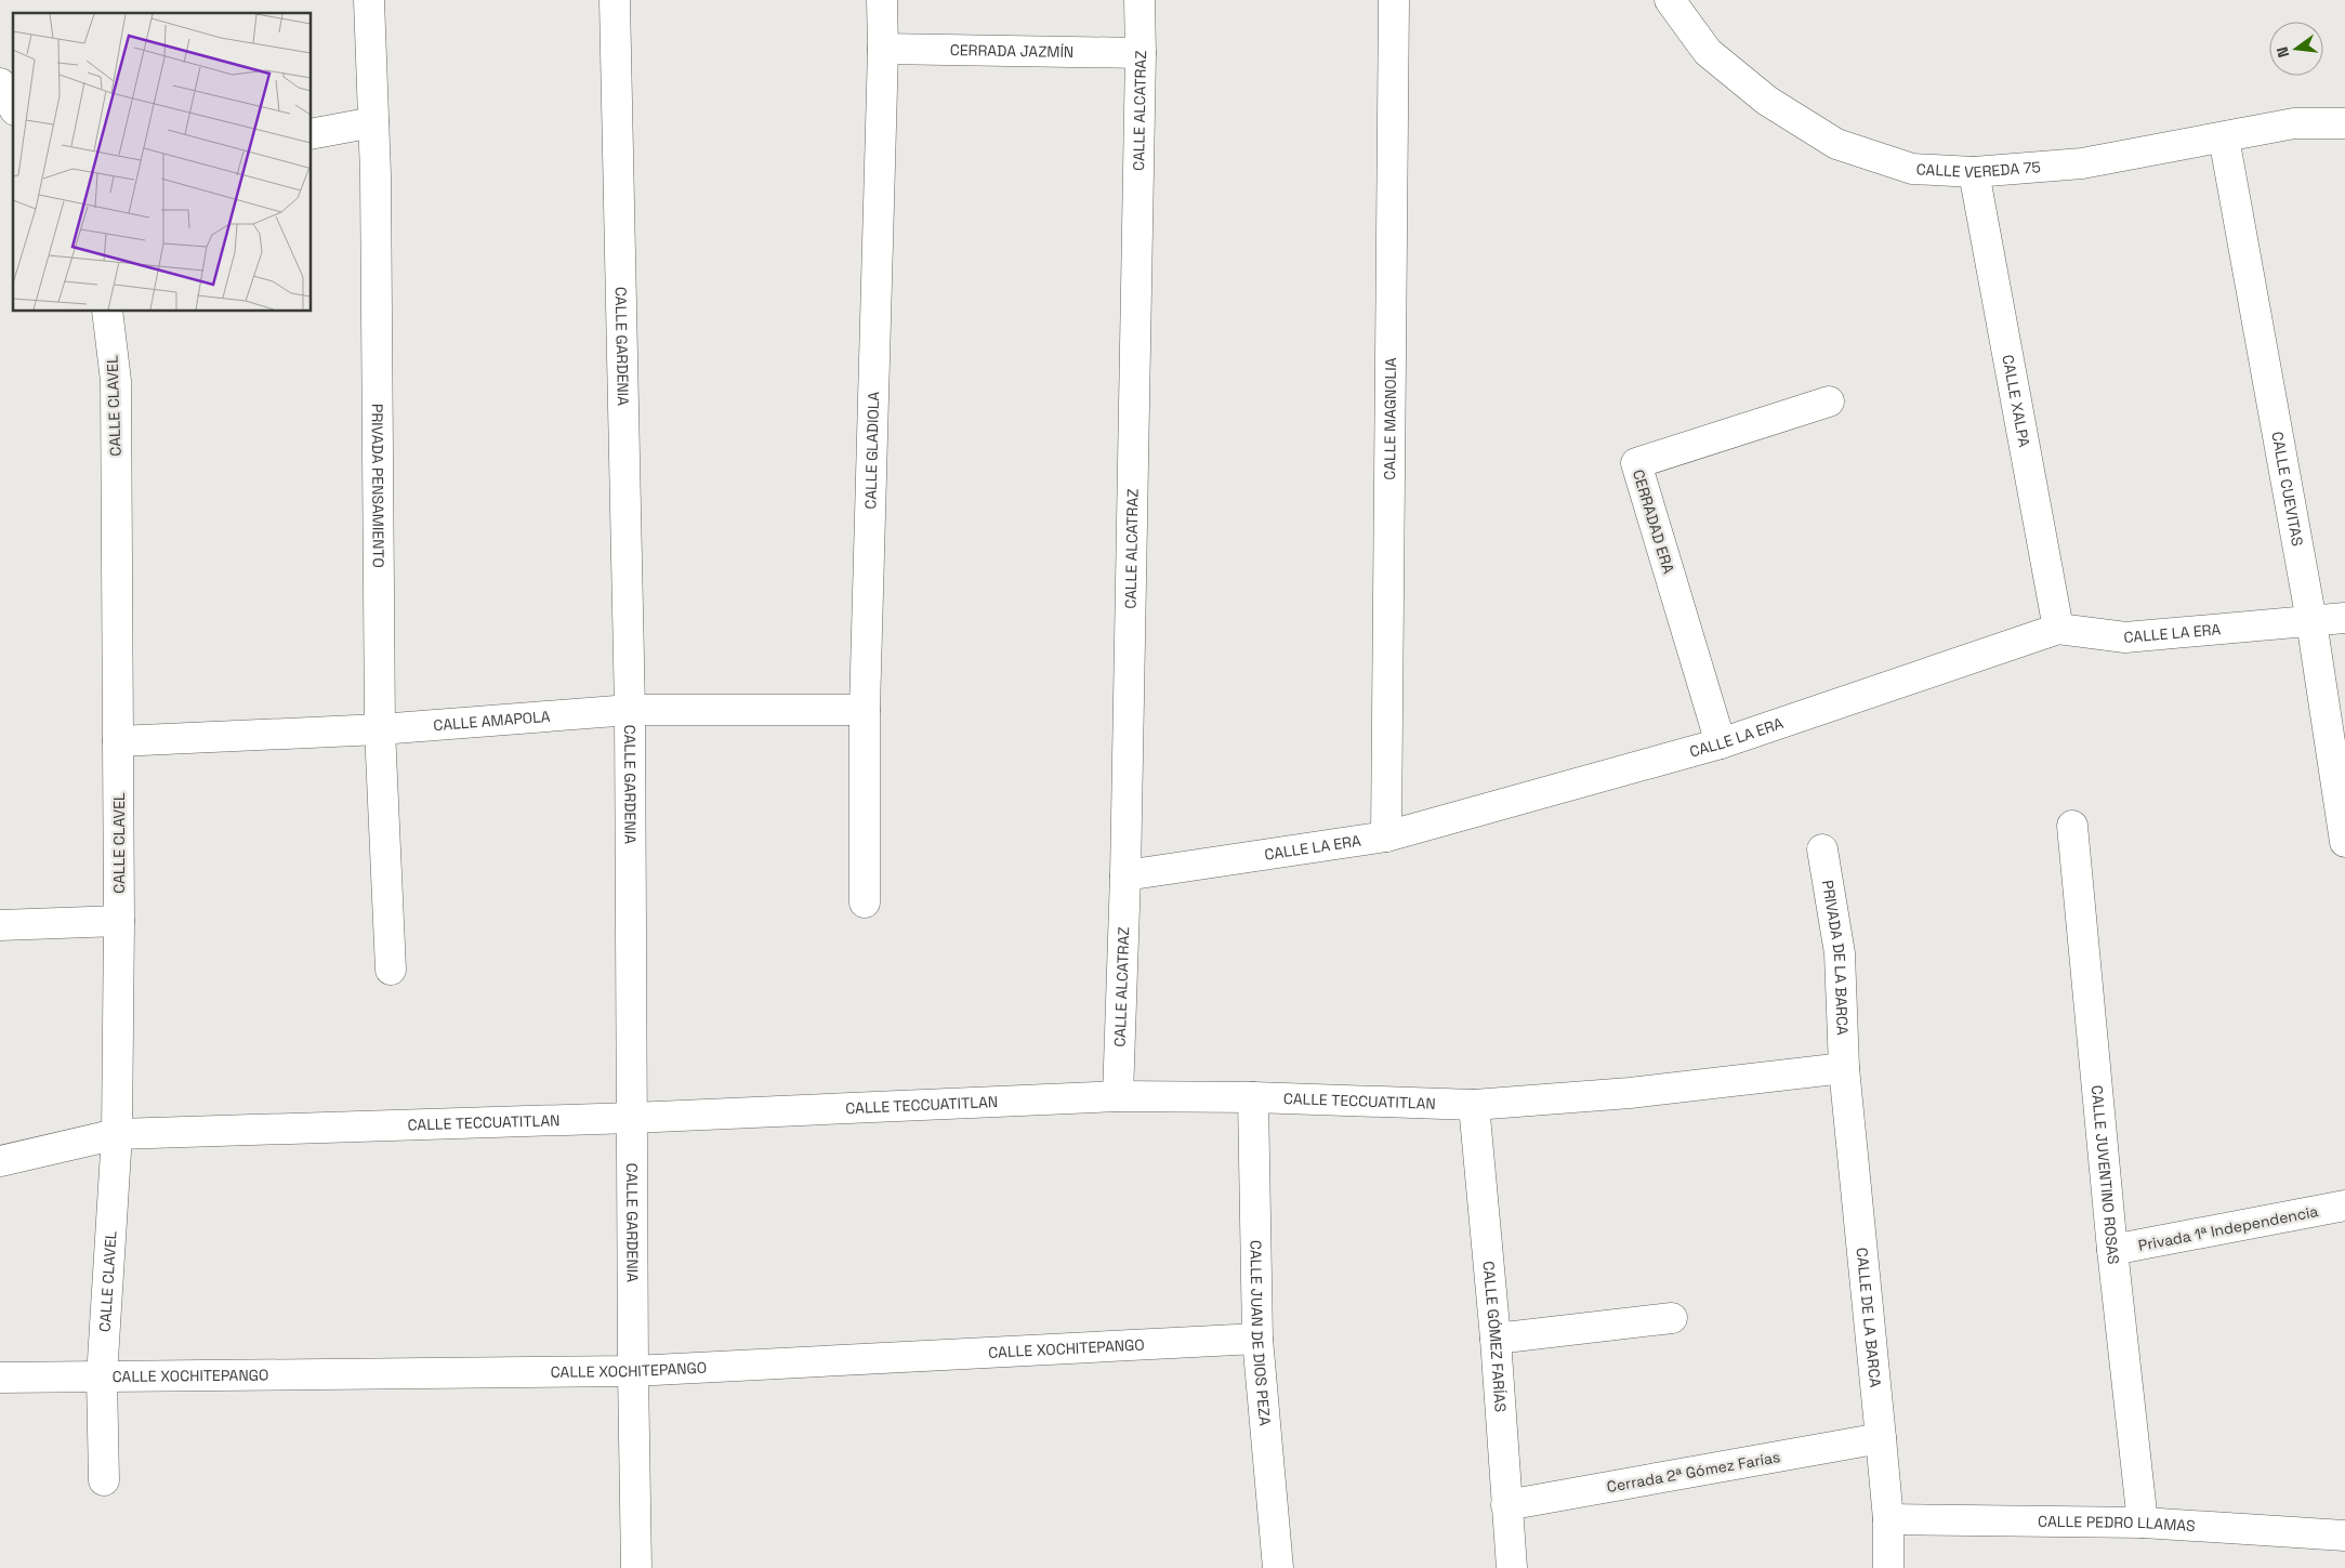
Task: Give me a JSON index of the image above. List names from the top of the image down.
{
  "streets": {
    "street": [
      "CERRADA JAZMÍN",
      "CALLE ALCATRAZ",
      "CALLE VEREDA 75",
      "CALLE GARDENIA",
      "CALLE XALPA",
      "CALLE CLAVEL",
      "CALLE MAGNOLIA",
      "CALLE GLADIOLA",
      "PRIVADA PENSAMIENTO",
      "CALLE CUEVITAS",
      "CERRADAD ERA",
      "CALLE LA ERA",
      "CALLE AMAPOLA",
      "PRIVADA DE LA BARCA",
      "CALLE TECCUATITLAN",
      "CALLE JUVENTINO ROSAS",
      "Privada 1ª Independencia",
      "CALLE DE LA BARCA",
      "CALLE JUAN DE DIOS PEZA",
      "CALLE GÓMEZ FARÍAS",
      "CALLE XOCHITEPANGO",
      "Cerrada 2ª Gómez Farías",
      "CALLE PEDRO LLAMAS"
    ]
  },
  "crossings": [
    ["CERRADA JAZMÍN", "CALLE ALCATRAZ"],
    ["CERRADA JAZMÍN", "CALLE GLADIOLA"],
    ["CALLE ALCATRAZ", "CALLE LA ERA"],
    ["CALLE ALCATRAZ", "CALLE TECCUATITLAN"],
    ["CALLE VEREDA 75", "CALLE XALPA"],
    ["CALLE VEREDA 75", "CALLE CUEVITAS"],
    ["CALLE GARDENIA", "CALLE AMAPOLA"],
    ["CALLE GARDENIA", "CALLE TECCUATITLAN"],
    ["CALLE GARDENIA", "CALLE XOCHITEPANGO"],
    ["CALLE XALPA", "CALLE LA ERA"],
    ["CALLE CLAVEL", "CALLE AMAPOLA"],
    ["CALLE CLAVEL", "CALLE TECCUATITLAN"],
    ["CALLE CLAVEL", "CALLE XOCHITEPANGO"],
    ["CALLE MAGNOLIA", "CALLE LA ERA"],
    ["CALLE GLADIOLA", "CALLE AMAPOLA"],
    ["PRIVADA PENSAMIENTO", "CALLE AMAPOLA"],
    ["CALLE CUEVITAS", "CALLE LA ERA"],
    ["CERRADAD ERA", "CALLE LA ERA"],
    ["PRIVADA DE LA BARCA", "CALLE TECCUATITLAN"],
    ["PRIVADA DE LA BARCA", "CALLE DE LA BARCA"],
    ["CALLE TECCUATITLAN", "CALLE DE LA BARCA"],
    ["CALLE TECCUATITLAN", "CALLE JUAN DE DIOS PEZA"],
    ["CALLE TECCUATITLAN", "CALLE GÓMEZ FARÍAS"],
    ["CALLE JUVENTINO ROSAS", "Privada 1ª Independencia"],
    ["CALLE JUVENTINO ROSAS", "CALLE PEDRO LLAMAS"],
    ["CALLE DE LA BARCA", "Cerrada 2ª Gómez Farías"],
    ["CALLE DE LA BARCA", "CALLE PEDRO LLAMAS"],
    ["CALLE JUAN DE DIOS PEZA", "CALLE XOCHITEPANGO"],
    ["CALLE GÓMEZ FARÍAS", "Cerrada 2ª Gómez Farías"]
  ],
  "north": "left"
}
